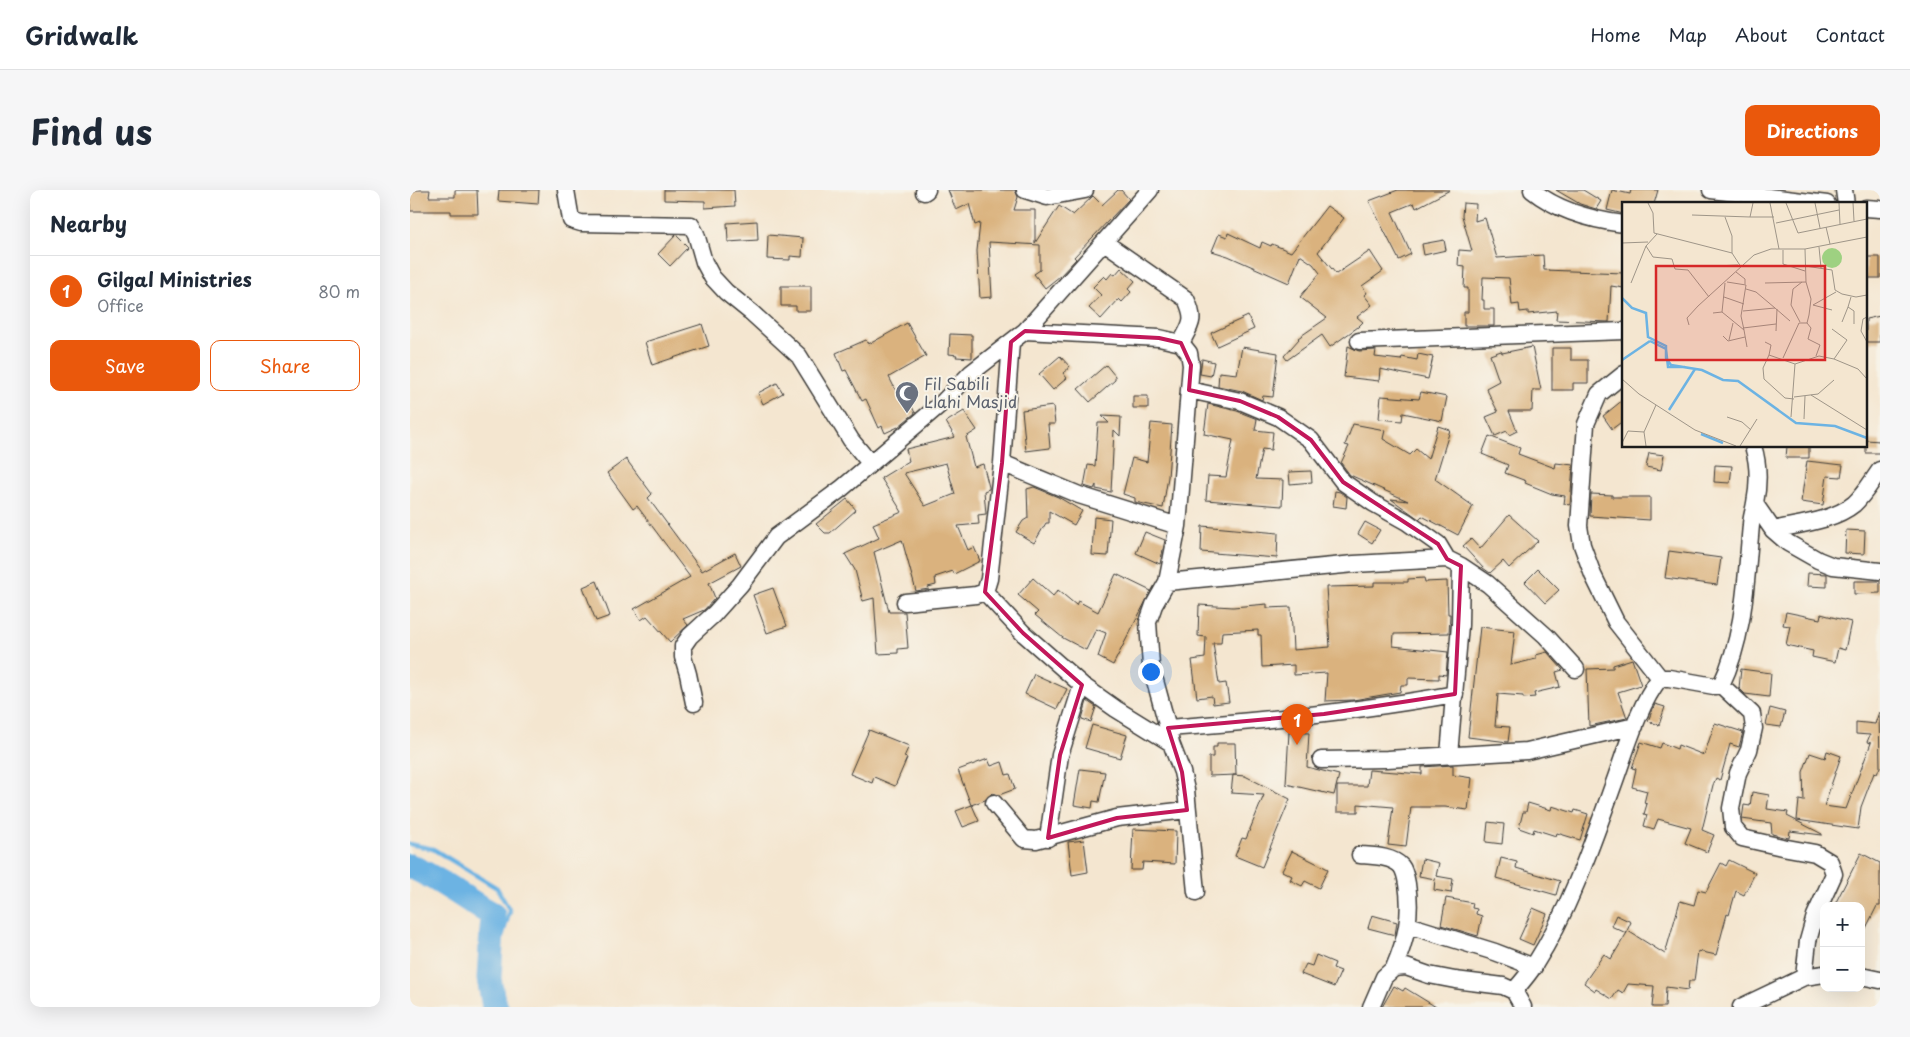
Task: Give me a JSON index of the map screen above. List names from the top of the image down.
{
  "places": {
    "mosque": ["Fil Sabili Llahi Masjid"]
  },
  "page": {
    "header": "Gridwalk",
    "nav": [
      "Home",
      "Map",
      "About",
      "Contact"
    ],
    "title": "Find us",
    "buttons": [
      "Directions",
      ["Save", "Share"]
    ],
    "heading": "Nearby",
    "list": [
      {
        "mark": "1",
        "name": "Gilgal Ministries",
        "note": "Office",
        "value": "80 m"
      }
    ],
    "pins": "1",
    "map_buttons": ["+", "−"]
  }
}
